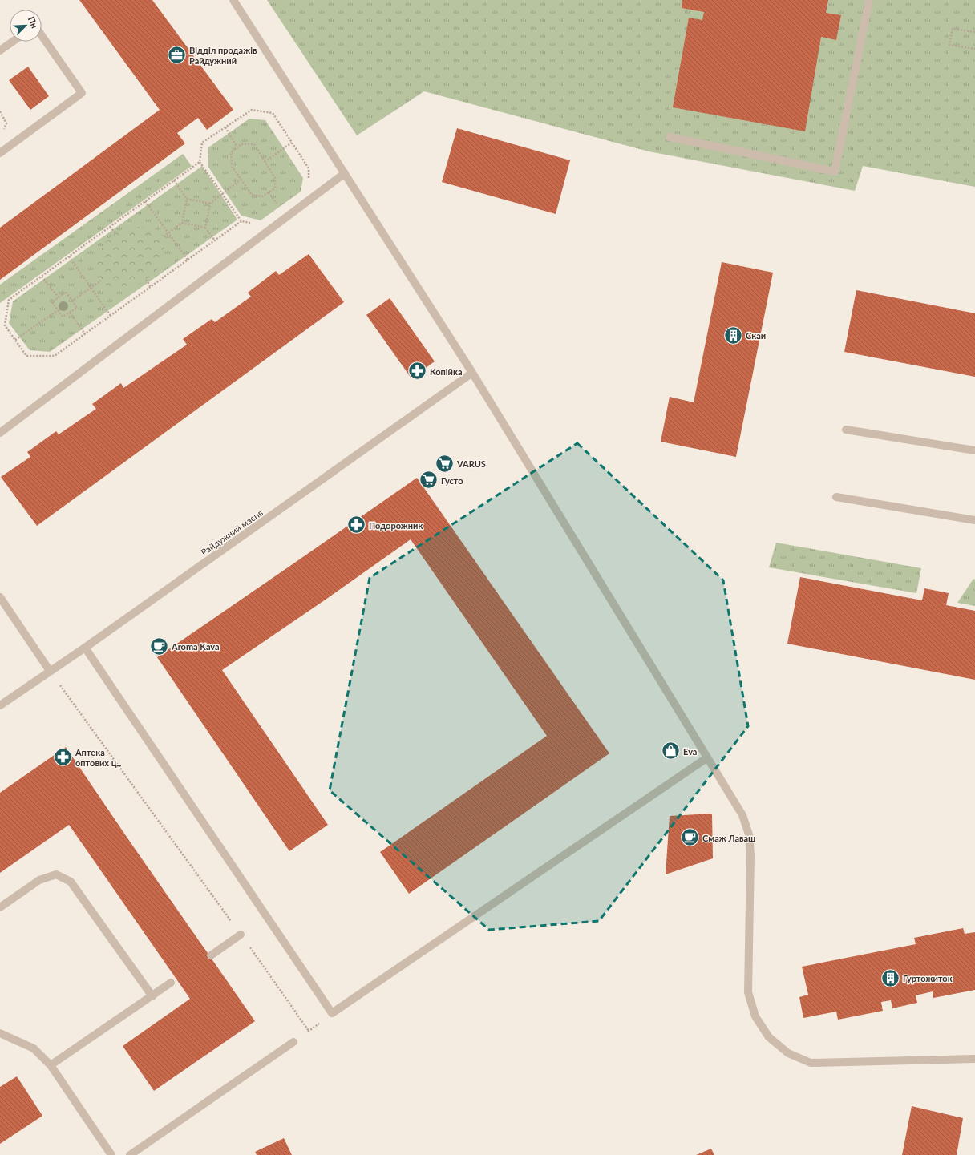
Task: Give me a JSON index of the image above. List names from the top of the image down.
{
  "streets": {
    "street": ["Райдужний масив"]
  },
  "places": {
    "office": ["Відділ продажів Райдужний"],
    "building": ["Скай", "Гуртожиток"],
    "pharmacy": ["Копійка", "Подорожник", "Аптека оптових ц‥"],
    "supermarket": ["VARUS", "Густо"],
    "cafe": ["Aroma Kava", "Смаж Лаваш"],
    "shop": ["Eva"]
  },
  "north": "top right"
}
